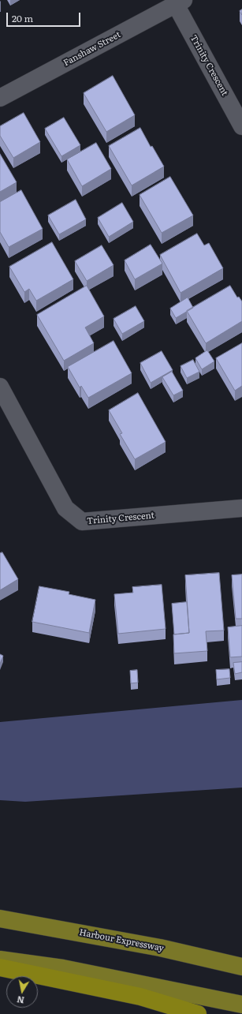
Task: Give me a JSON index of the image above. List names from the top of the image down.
{
  "streets": {
    "main road": ["Harbour Expressway"],
    "street": ["Fanshaw Street", "Trinity Crescent"]
  },
  "crossings": [
    ["Fanshaw Street", "Trinity Crescent"]
  ],
  "scale_bar": "20 m",
  "north": "bottom"
}
